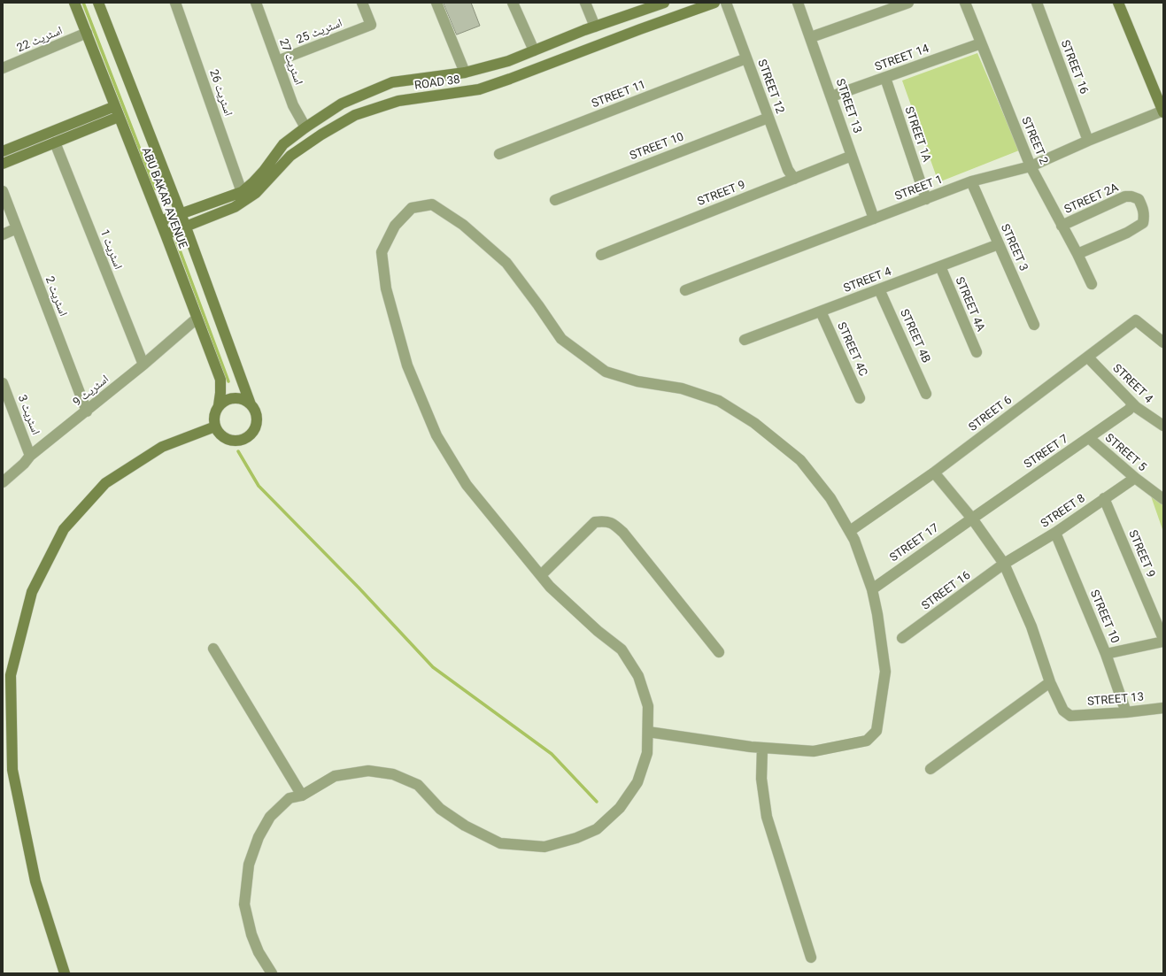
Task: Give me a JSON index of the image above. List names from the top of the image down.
{
  "streets": {
    "main road": ["ROAD 38", "ABU BAKAR AVENUE"],
    "street": [
      "اسٹریٹ 25",
      "اسٹریٹ 22",
      "STREET 14",
      "اسٹریٹ 27",
      "STREET 16",
      "STREET 12",
      "اسٹریٹ 26",
      "STREET 11",
      "STREET 13",
      "STREET 1A",
      "STREET 2",
      "STREET 10",
      "STREET 1",
      "STREET 9",
      "STREET 2A",
      "STREET 3",
      "اسٹریٹ 1",
      "STREET 4",
      "اسٹریٹ 2",
      "STREET 4A",
      "STREET 4B",
      "STREET 4C",
      "اسٹریٹ 9",
      "STREET 6",
      "اسٹریٹ 3",
      "STREET 7",
      "STREET 5",
      "STREET 8",
      "STREET 17"
    ]
  },
  "crossings": [
    ["اسٹریٹ 25", "اسٹریٹ 27"],
    ["اسٹریٹ 22", "ABU BAKAR AVENUE"],
    ["STREET 14", "STREET 13"],
    ["STREET 14", "STREET 1A"],
    ["STREET 14", "STREET 2"],
    ["اسٹریٹ 27", "ROAD 38"],
    ["STREET 16", "STREET 1"],
    ["STREET 16", "STREET 8"],
    ["ROAD 38", "اسٹریٹ 26"],
    ["ROAD 38", "ABU BAKAR AVENUE"],
    ["STREET 12", "STREET 11"],
    ["STREET 12", "STREET 10"],
    ["STREET 12", "STREET 9"],
    ["STREET 13", "STREET 10"],
    ["STREET 13", "STREET 1"],
    ["STREET 13", "STREET 9"],
    ["STREET 1A", "STREET 1"],
    ["STREET 2", "STREET 1"],
    ["STREET 2", "STREET 2A"],
    ["STREET 10", "STREET 8"],
    ["STREET 1", "STREET 3"],
    ["STREET 9", "STREET 8"],
    ["ABU BAKAR AVENUE", "اسٹریٹ 9"],
    ["STREET 3", "STREET 4"],
    ["اسٹریٹ 1", "اسٹریٹ 9"],
    ["STREET 4", "STREET 4A"],
    ["STREET 4", "STREET 4B"],
    ["STREET 4", "STREET 4C"],
    ["STREET 4", "STREET 6"],
    ["STREET 4", "STREET 7"],
    ["اسٹریٹ 2", "اسٹریٹ 9"],
    ["اسٹریٹ 9", "اسٹریٹ 3"],
    ["STREET 7", "STREET 5"],
    ["STREET 7", "STREET 17"],
    ["STREET 5", "STREET 8"]
  ]
}
